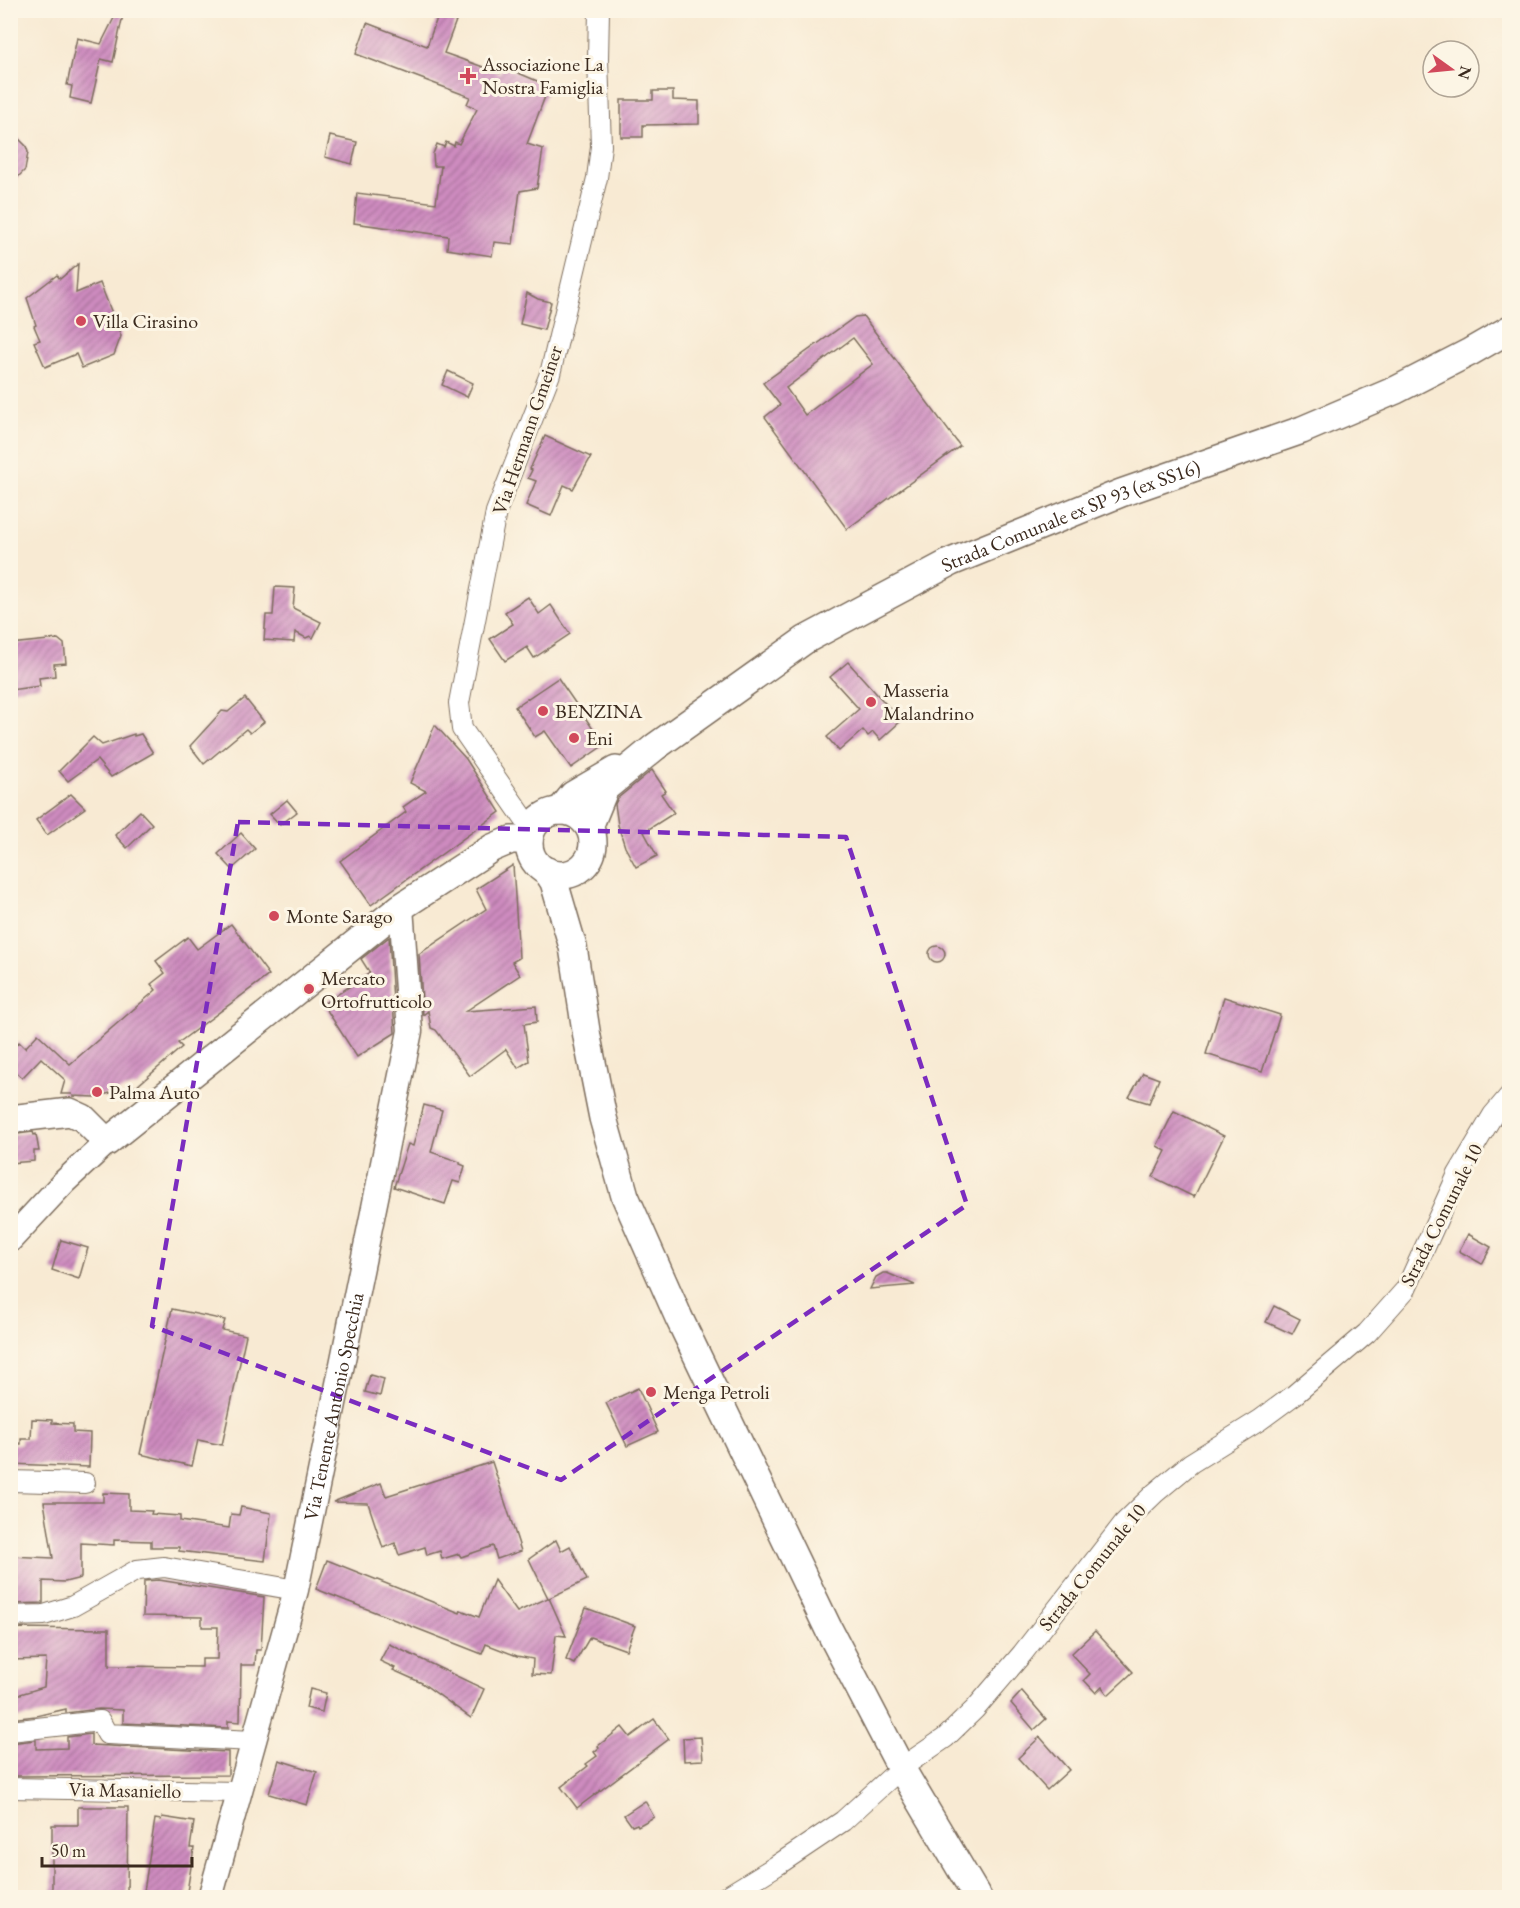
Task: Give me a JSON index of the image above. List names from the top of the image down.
{
  "streets": {
    "main road": ["Strada Comunale ex SP 93 (ex SS16)"],
    "street": [
      "Via Hermann Gmeiner",
      "Strada Comunale 10",
      "Via Tenente Antonio Specchia",
      "Via Masaniello"
    ]
  },
  "crossings": [
    ["Via Hermann Gmeiner", "Strada Comunale ex SP 93 (ex SS16)"],
    ["Via Tenente Antonio Specchia", "Via Masaniello"]
  ],
  "places": {
    "health": ["Associazione La Nostra Famiglia"],
    "other": [
      "Villa Cirasino",
      "Masseria Malandrino",
      "BENZINA",
      "Eni",
      "Monte Sarago",
      "Mercato Ortofrutticolo",
      "Palma Auto",
      "Menga Petroli"
    ]
  },
  "scale_bar": "50 m",
  "north": "right"
}
